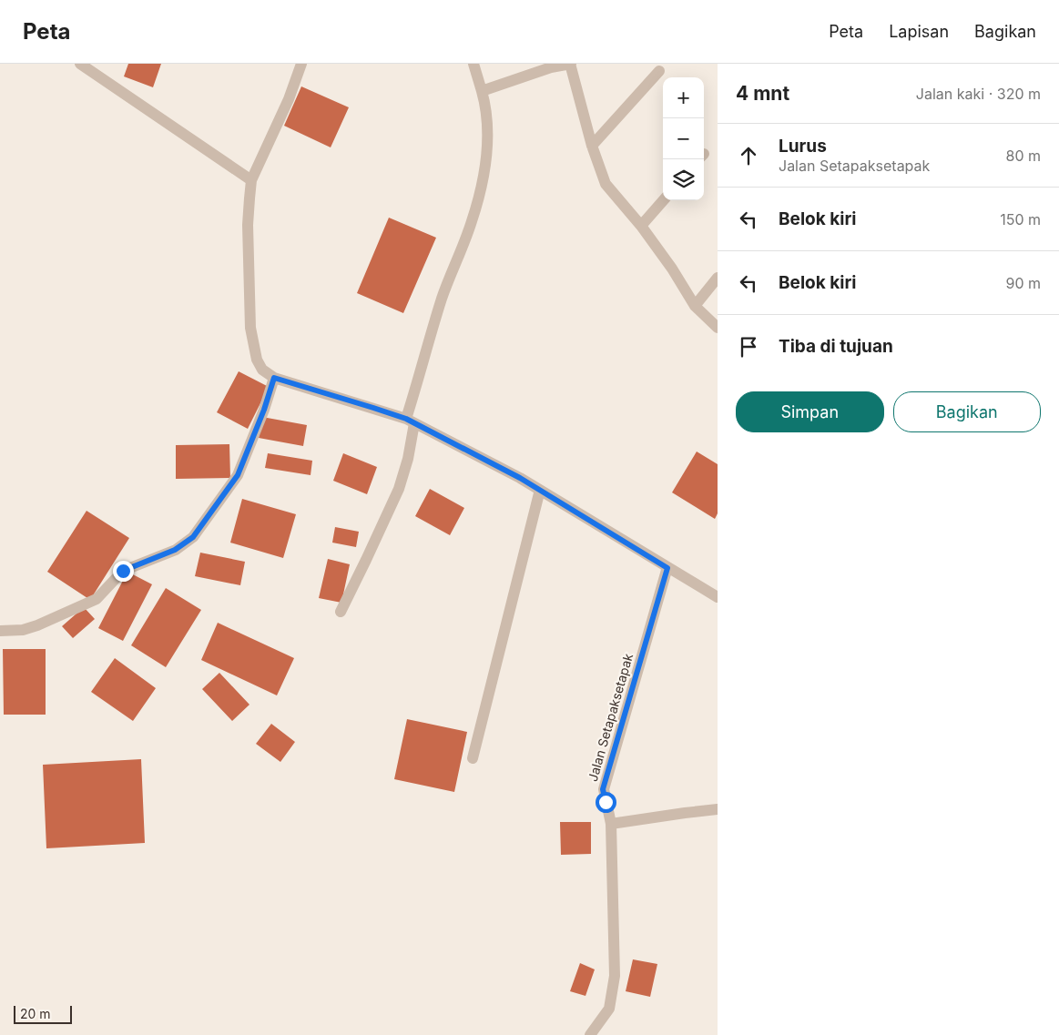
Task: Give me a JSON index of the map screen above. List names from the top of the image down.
{
  "streets": {
    "street": ["Jalan Setapaksetapak"]
  },
  "scale_bar": "20 m",
  "page": {
    "header": "Peta",
    "nav": ["Peta", "Lapisan", "Bagikan"],
    "heading": ["4 mnt", "Jalan kaki · 320 m"],
    "map_buttons": ["+", "−"],
    "list": [
      ["Lurus", "Jalan Setapaksetapak", "80 m"],
      ["Belok kiri", "150 m"],
      ["Belok kiri", "90 m"],
      "Tiba di tujuan"
    ],
    "buttons": ["Simpan", "Bagikan"],
    "scale": "20 m"
  }
}
